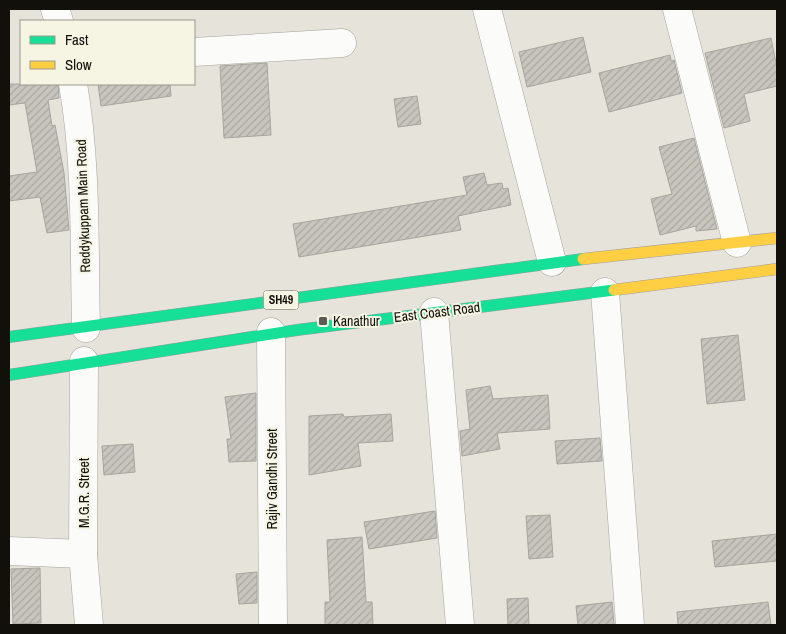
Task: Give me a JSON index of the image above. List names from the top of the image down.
{
  "streets": {
    "main road": ["SH49", "East Coast Road"],
    "street": ["Reddykuppam Main Road", "Rajiv Gandhi Street", "M.G.R. Street"]
  },
  "crossings": [
    ["Reddykuppam Main Road", "East Coast Road"],
    ["Reddykuppam Main Road", "M.G.R. Street"],
    ["East Coast Road", "Rajiv Gandhi Street"],
    ["East Coast Road", "M.G.R. Street"]
  ],
  "places": {
    "transit": ["Kanathur"]
  },
  "legend": ["Fast", "Slow"]
}
